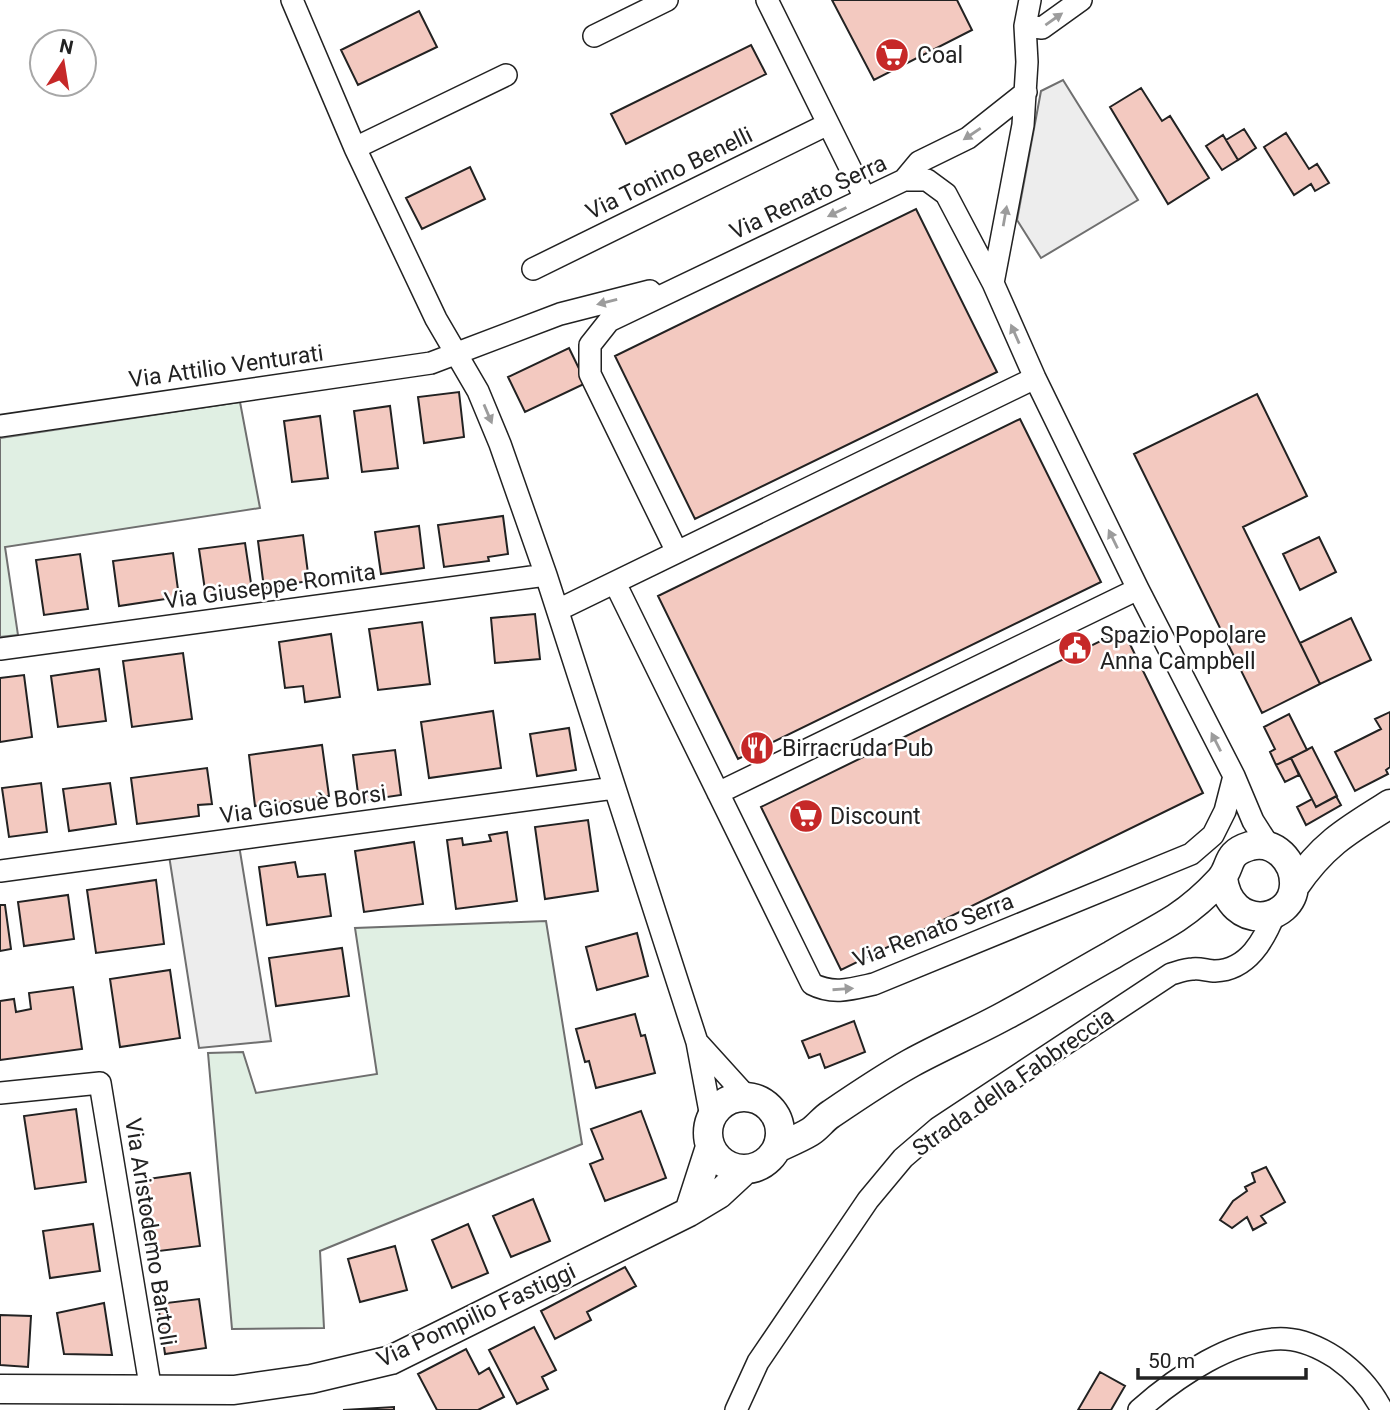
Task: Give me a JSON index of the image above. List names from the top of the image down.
{
  "streets": {
    "street": [
      "Via Tonino Benelli",
      "Via Renato Serra",
      "Via Attilio Venturati",
      "Via Giuseppe Romita",
      "Via Giosuè Borsi",
      "Strada della Fabbreccia",
      "Via Aristodemo Bartoli",
      "Via Pompilio Fastiggi"
    ]
  },
  "crossings": [
    ["Via Renato Serra", "Via Attilio Venturati"],
    ["Via Aristodemo Bartoli", "Via Pompilio Fastiggi"]
  ],
  "places": {
    "supermarket": ["Coal", "Discount"],
    "public building": ["Spazio Popolare Anna Campbell"],
    "restaurant": ["Birracruda Pub"]
  },
  "scale_bar": "50 m",
  "north": "top"
}
